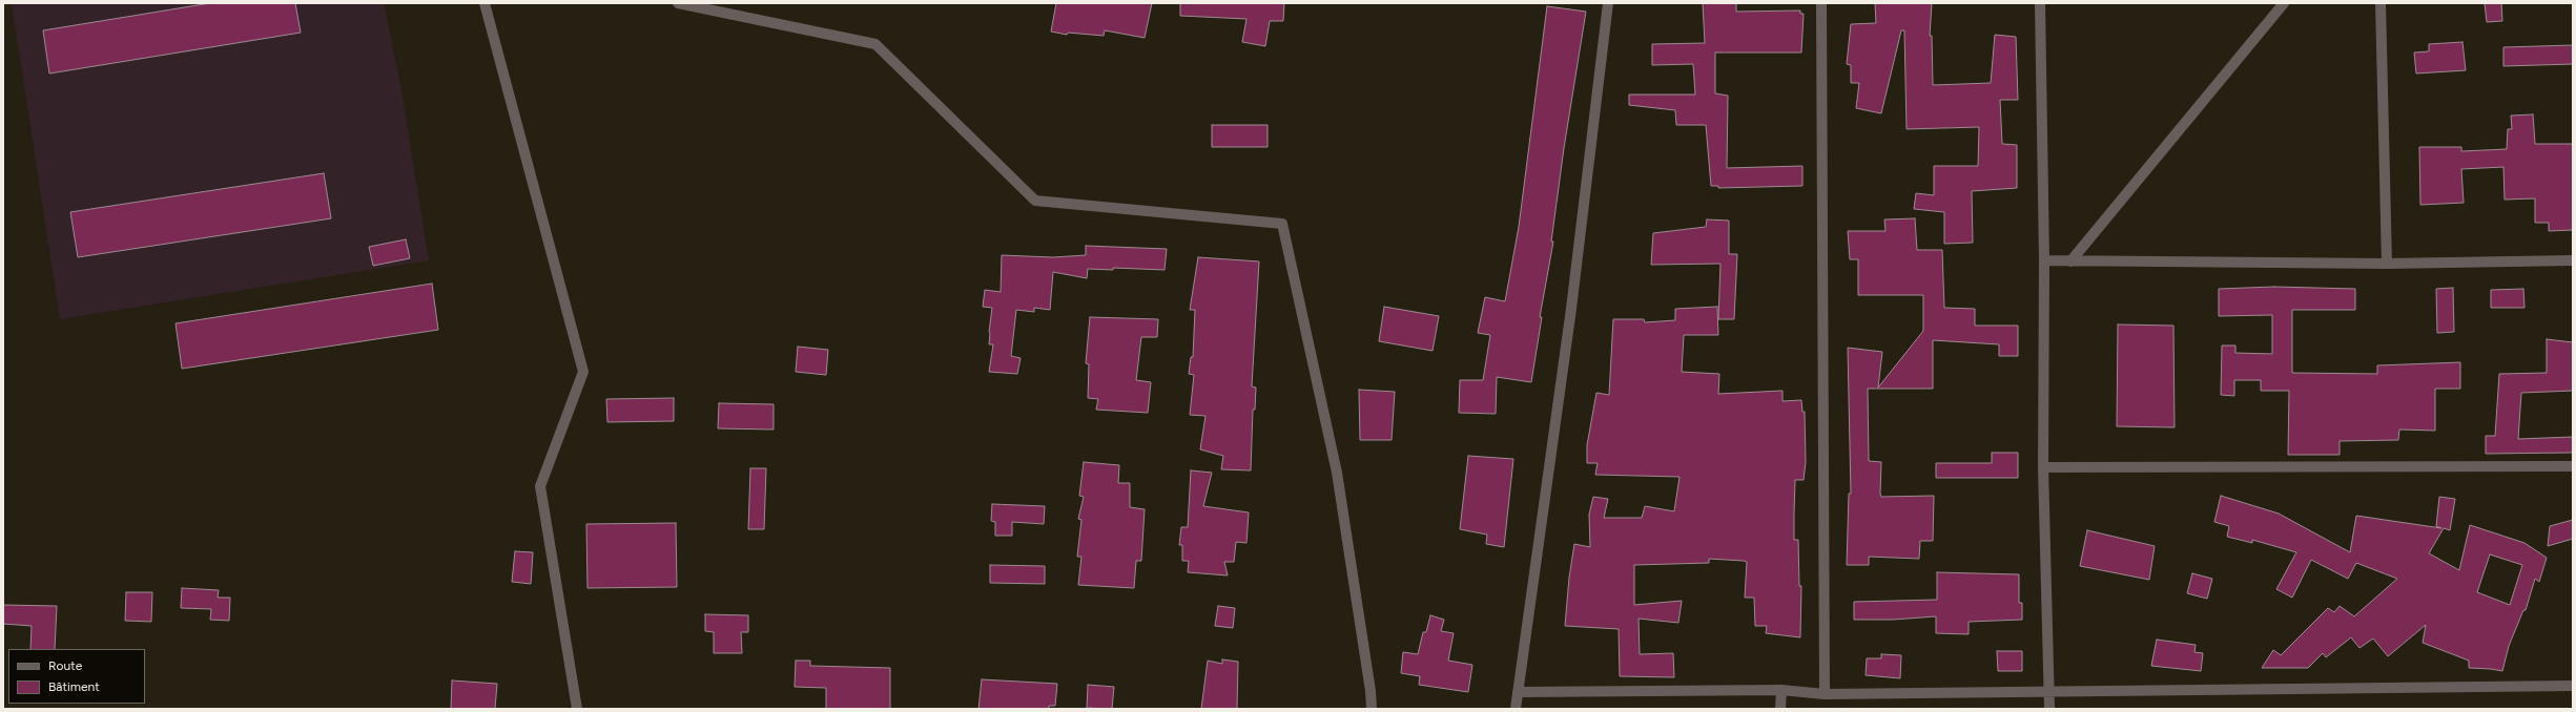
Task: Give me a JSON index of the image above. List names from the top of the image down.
{
  "legend": ["Route", "Bâtiment"]
}
